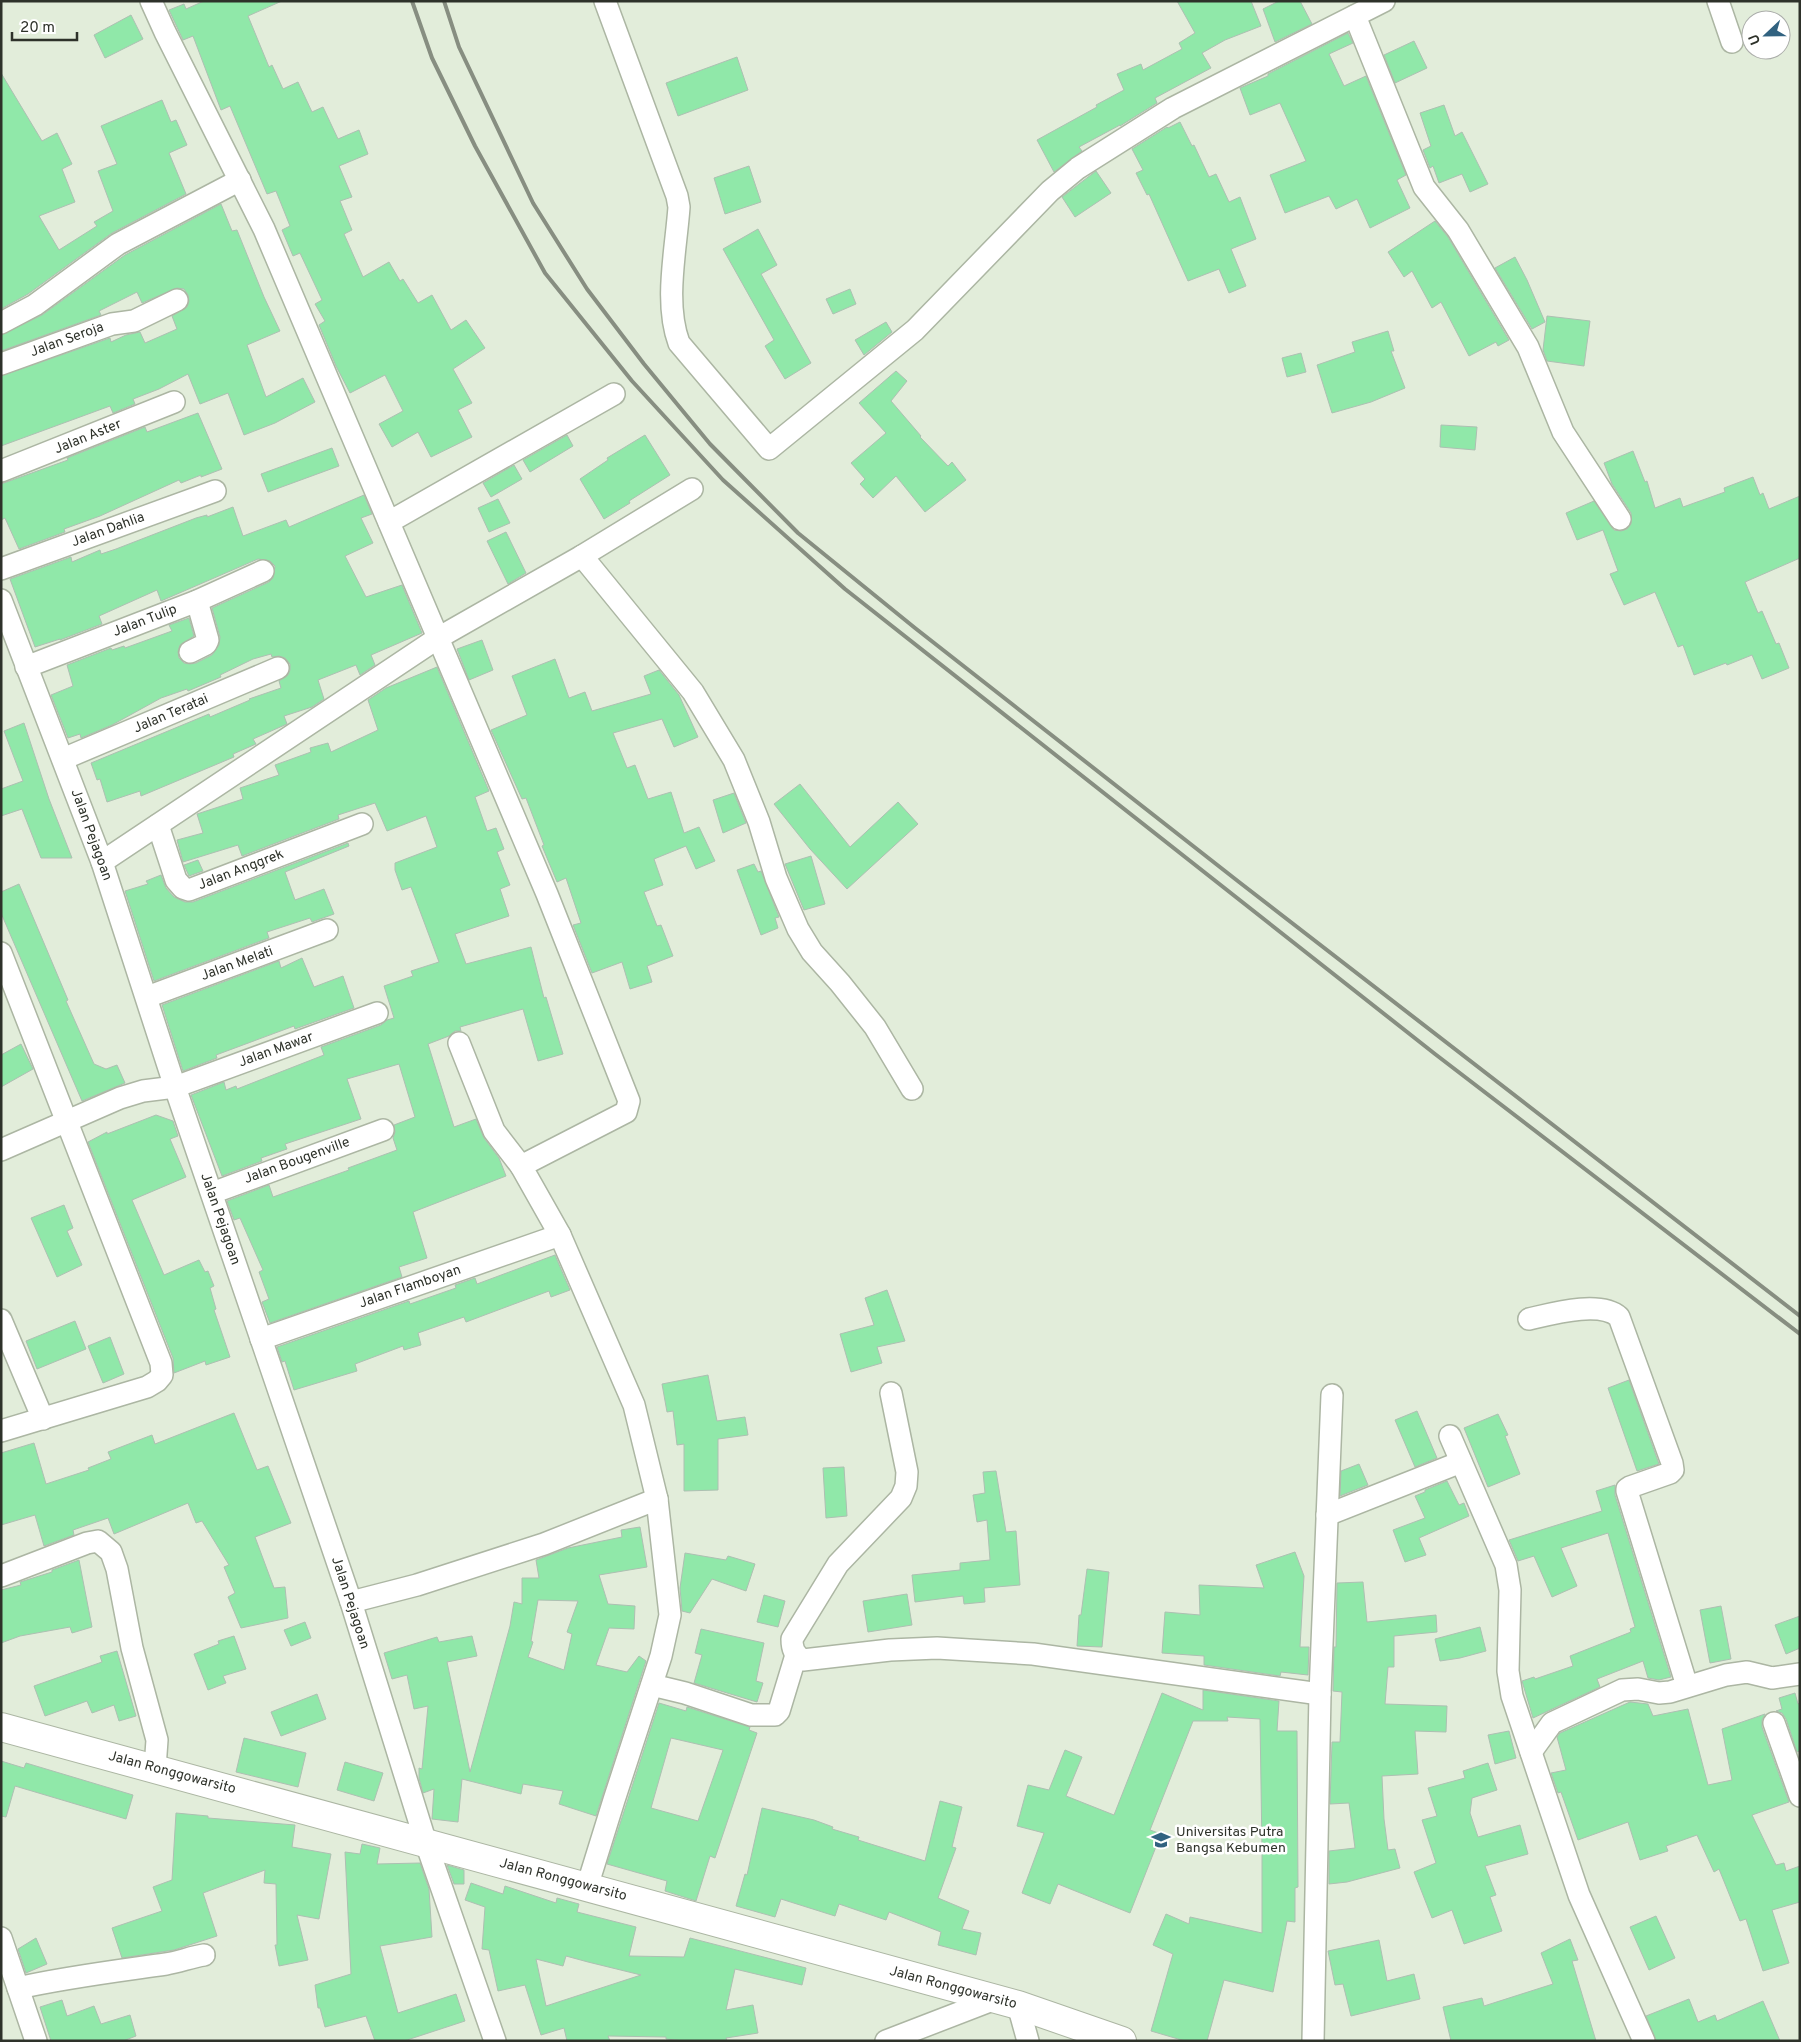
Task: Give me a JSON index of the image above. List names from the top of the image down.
{
  "streets": {
    "main road": ["Jalan Ronggowarsito"],
    "street": [
      "Jalan Seroja",
      "Jalan Aster",
      "Jalan Dahlia",
      "Jalan Tulip",
      "Jalan Teratai",
      "Jalan Pejagoan",
      "Jalan Anggrek",
      "Jalan Melati",
      "Jalan Mawar",
      "Jalan Bougenville",
      "Jalan Flamboyan"
    ]
  },
  "crossings": [
    ["Jalan Tulip", "Jalan Pejagoan"],
    ["Jalan Teratai", "Jalan Pejagoan"],
    ["Jalan Pejagoan", "Jalan Melati"],
    ["Jalan Pejagoan", "Jalan Mawar"],
    ["Jalan Pejagoan", "Jalan Bougenville"],
    ["Jalan Pejagoan", "Jalan Flamboyan"],
    ["Jalan Pejagoan", "Jalan Ronggowarsito"]
  ],
  "places": {
    "school or university": ["Universitas Putra Bangsa Kebumen"]
  },
  "scale_bar": "20 m",
  "north": "left"
}
